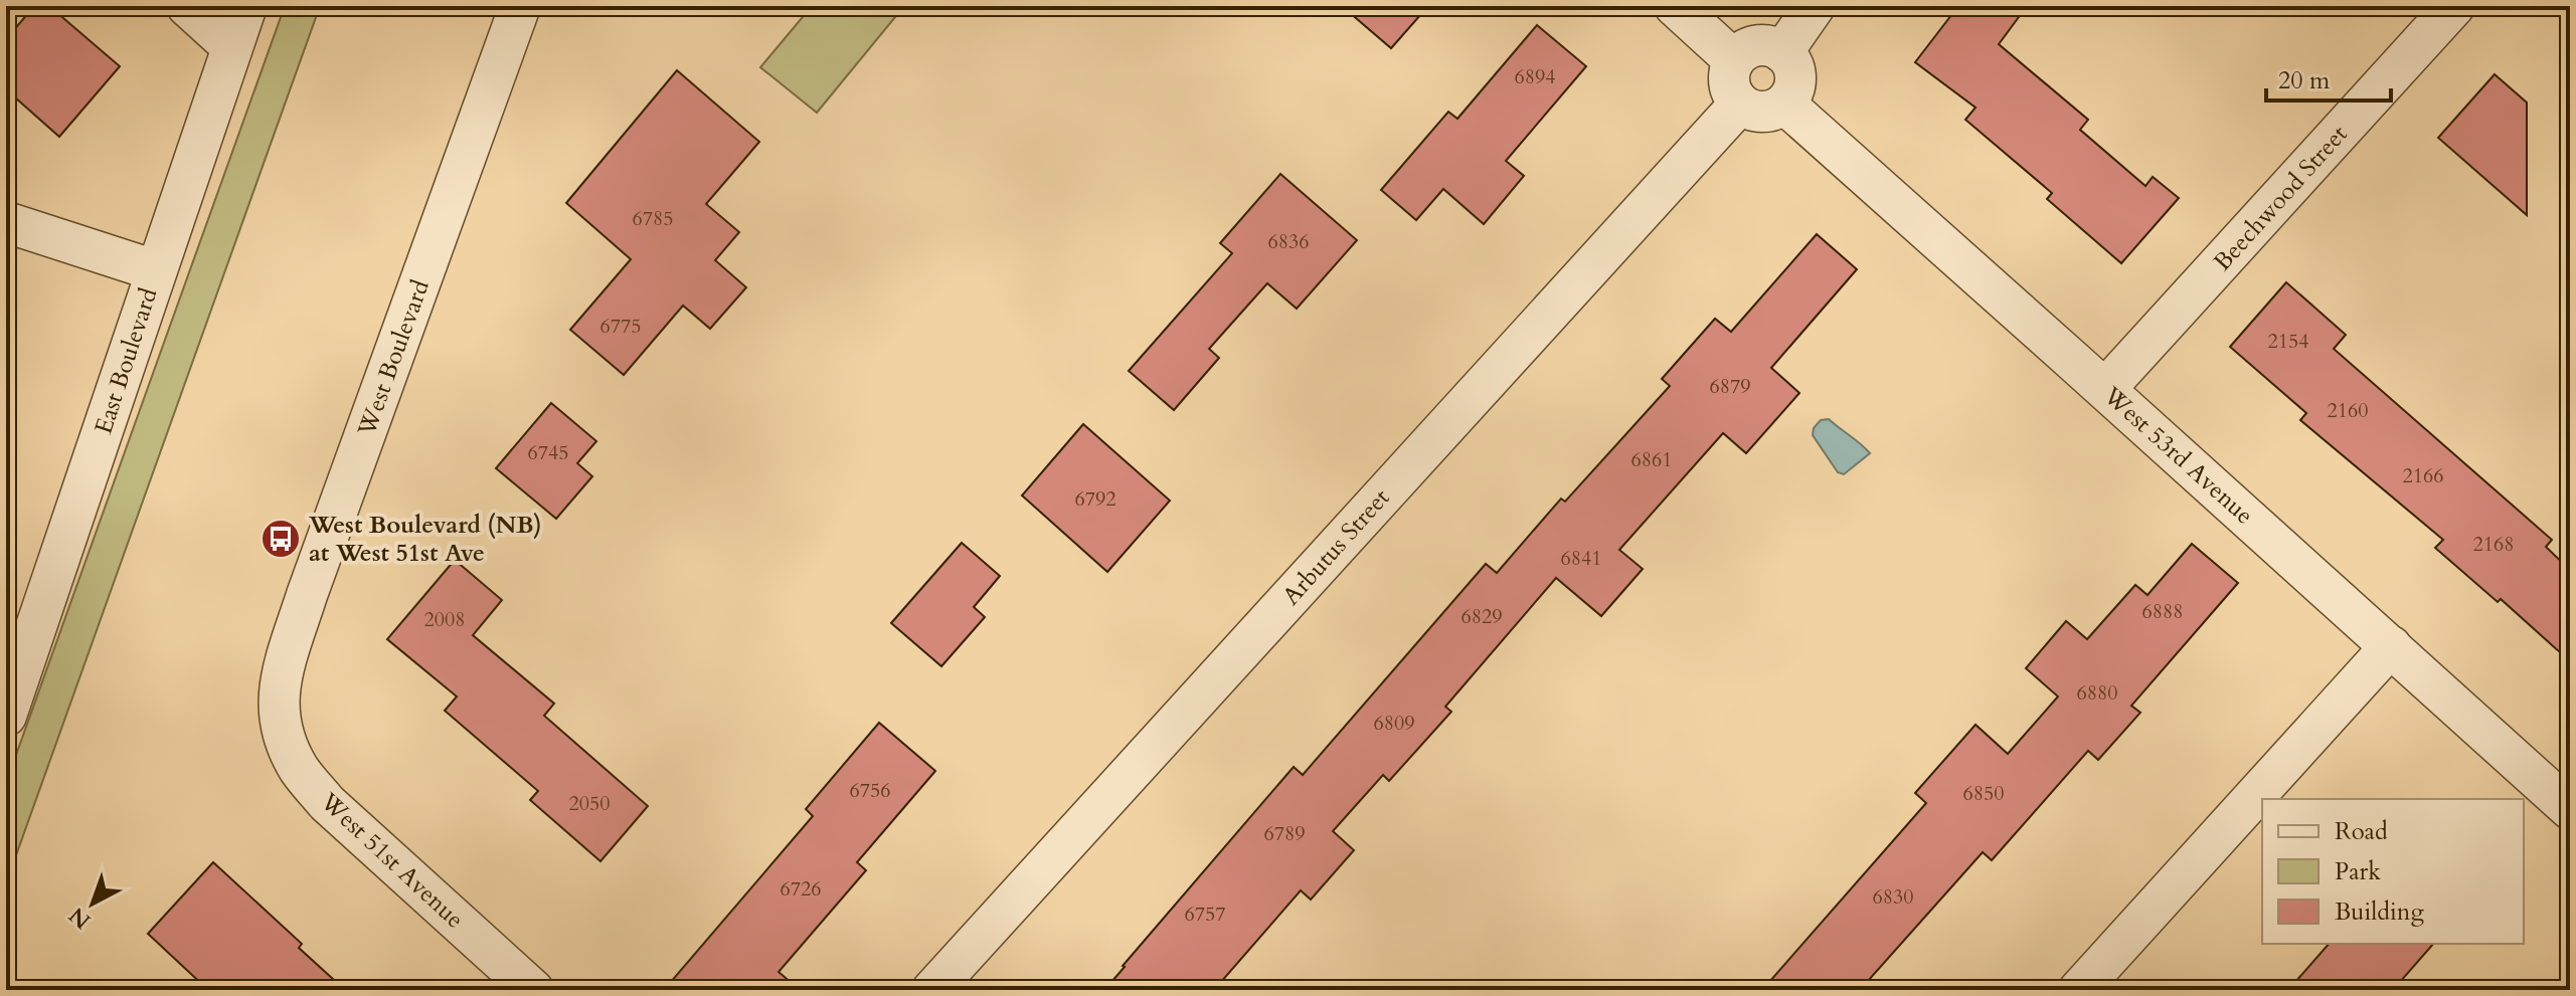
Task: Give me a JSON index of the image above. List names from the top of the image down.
{
  "streets": {
    "street": [
      "Beechwood Street",
      "West Boulevard",
      "East Boulevard",
      "West 53rd Avenue",
      "Arbutus Street",
      "West 51st Avenue"
    ]
  },
  "crossings": [
    ["Beechwood Street", "West 53rd Avenue"],
    ["West Boulevard", "West 51st Avenue"],
    ["West 53rd Avenue", "Arbutus Street"]
  ],
  "places": {
    "bus stop": ["West Boulevard (NB) at West 51st Ave"]
  },
  "house_numbers": [
    "6894",
    "6785",
    "6836",
    "6775",
    "2154",
    "6879",
    "2160",
    "6745",
    "6861",
    "2166",
    "6792",
    "2168",
    "6841",
    "6888",
    "6829",
    "2008",
    "6880",
    "6809",
    "6756",
    "6850",
    "2050",
    "6789",
    "6726",
    "6830",
    "6757"
  ],
  "legend": ["Road", "Park", "Building"],
  "scale_bar": "20 m",
  "north": "bottom left"
}
